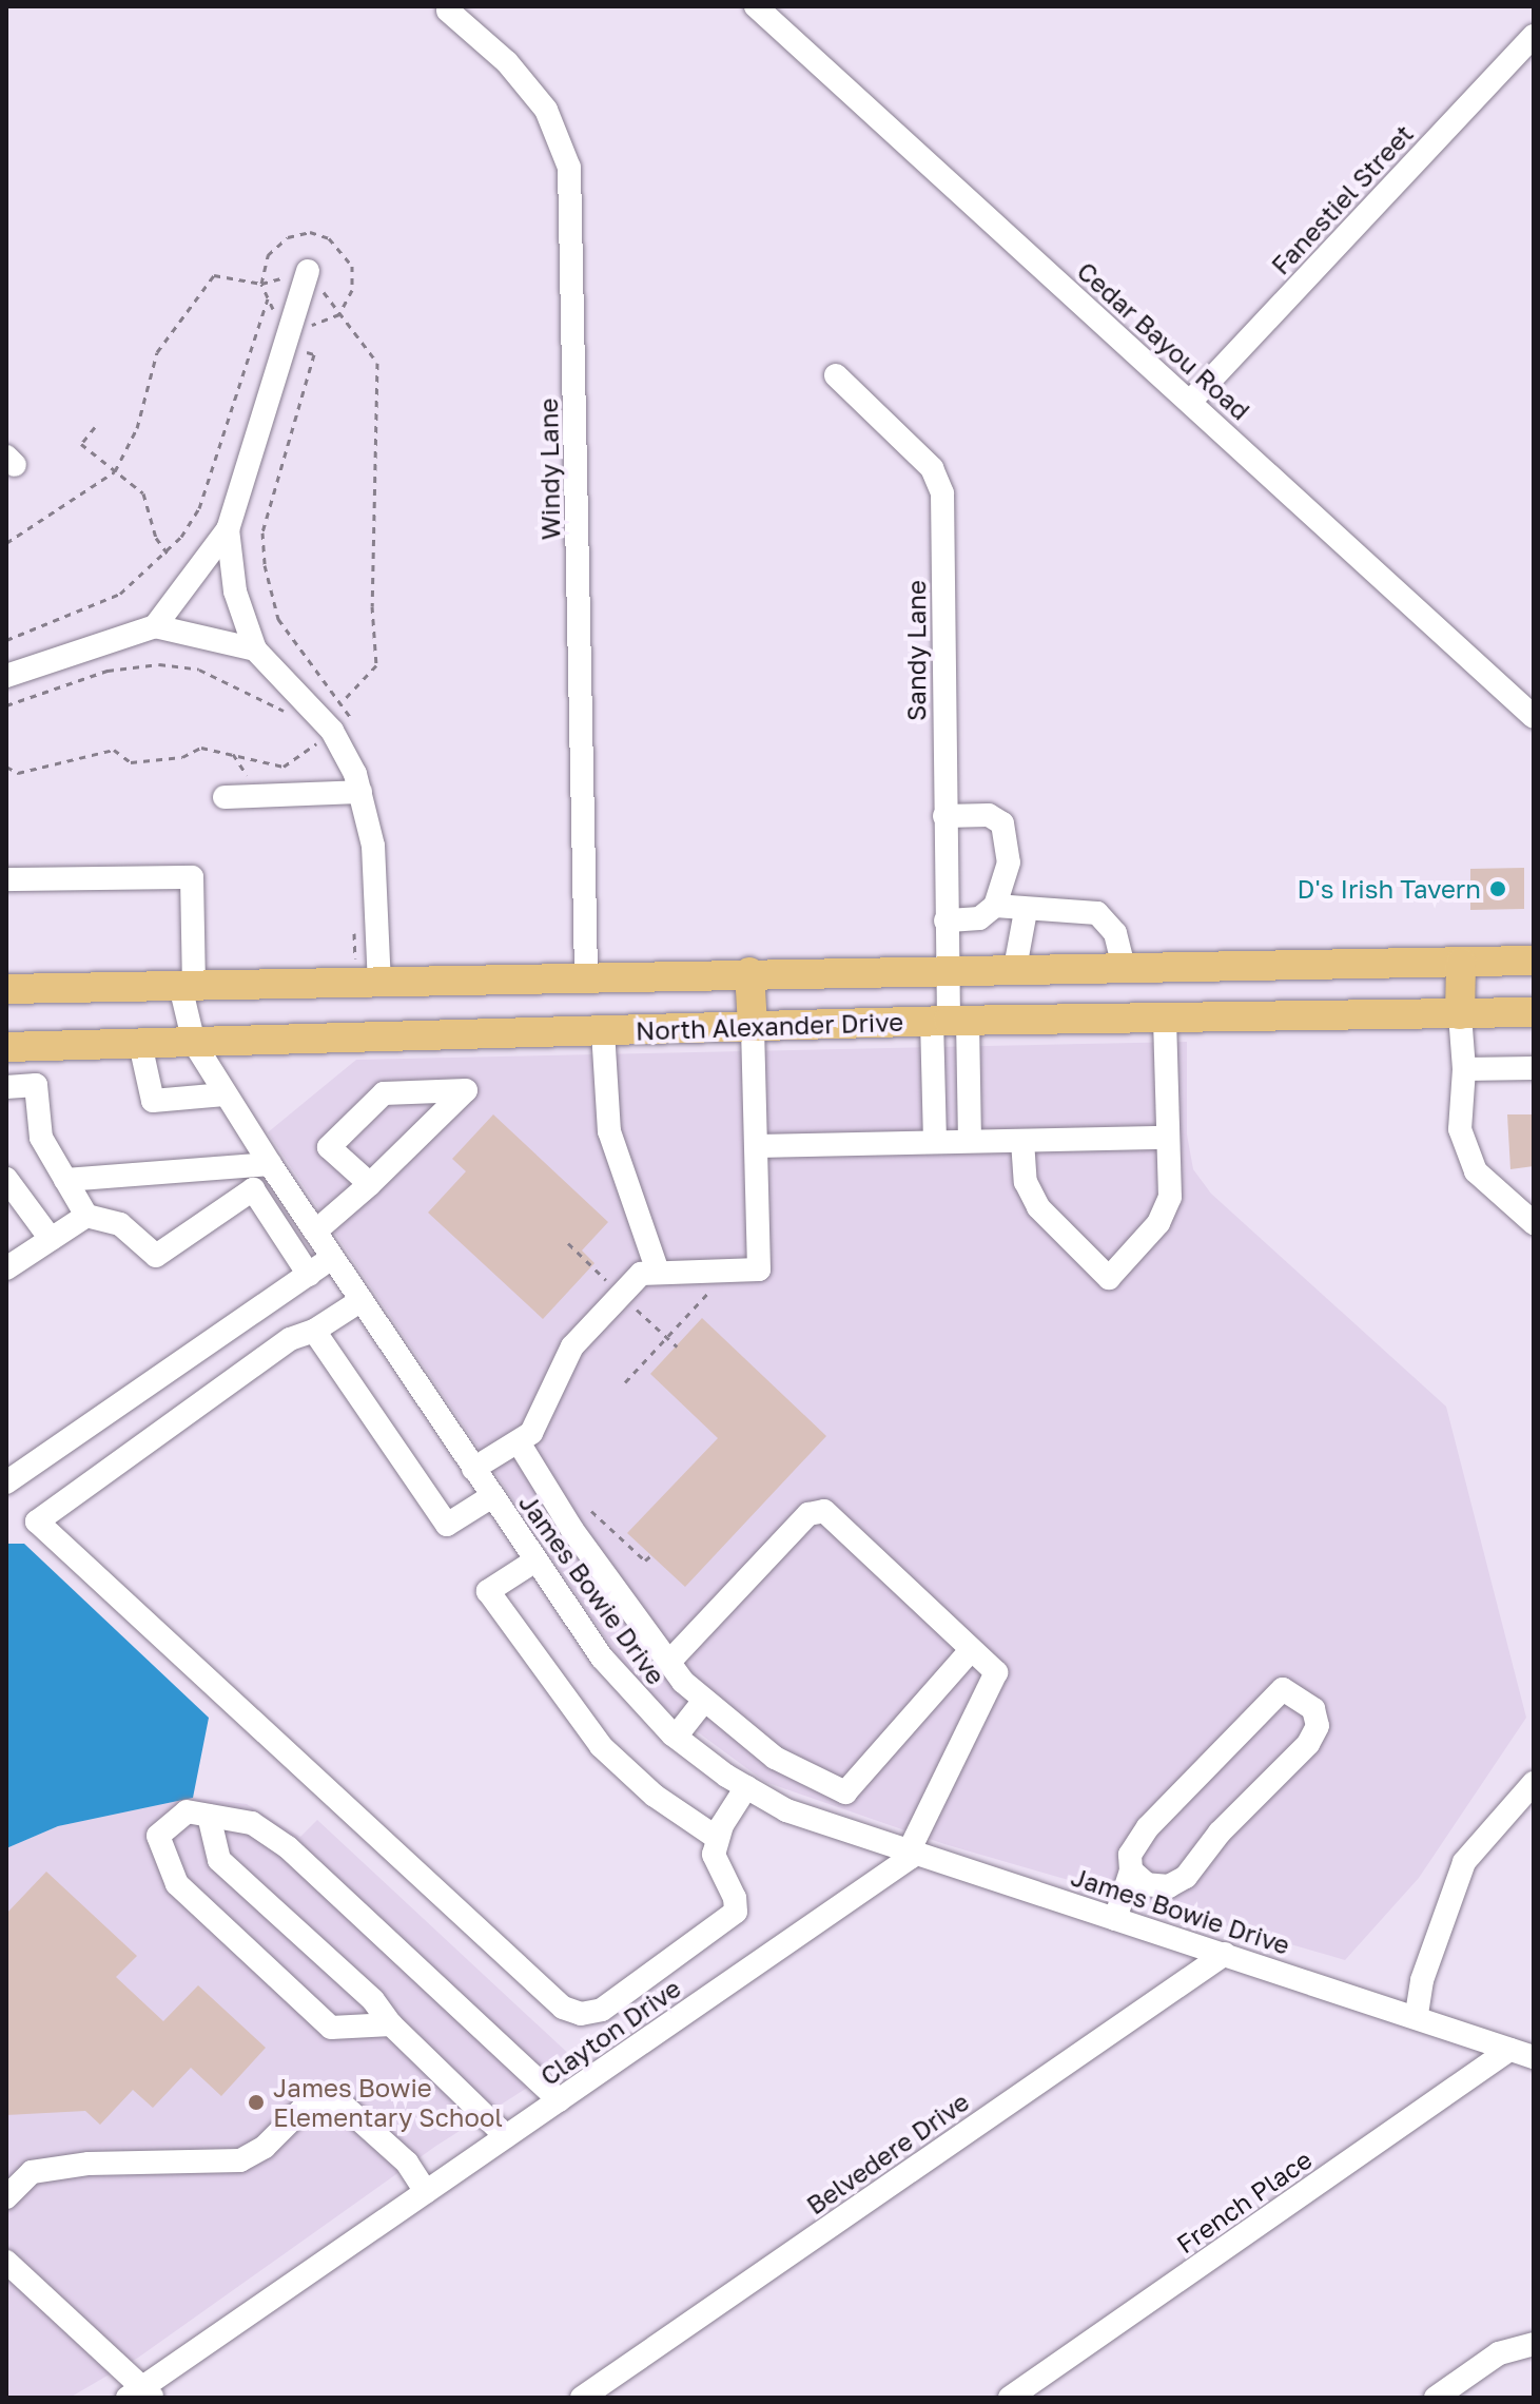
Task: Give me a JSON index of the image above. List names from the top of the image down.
{
  "streets": {
    "main road": ["North Alexander Drive"],
    "street": [
      "Fanestiel Street",
      "Cedar Bayou Road",
      "Windy Lane",
      "Sandy Lane",
      "James Bowie Drive",
      "Clayton Drive",
      "Belvedere Drive",
      "French Place"
    ]
  },
  "crossings": [
    ["Fanestiel Street", "Cedar Bayou Road"],
    ["Windy Lane", "North Alexander Drive"],
    ["Sandy Lane", "North Alexander Drive"],
    ["North Alexander Drive", "James Bowie Drive"],
    ["James Bowie Drive", "Clayton Drive"],
    ["James Bowie Drive", "Belvedere Drive"],
    ["James Bowie Drive", "French Place"]
  ],
  "places": ["D's Irish Tavern", "James Bowie Elementary School"]
}
